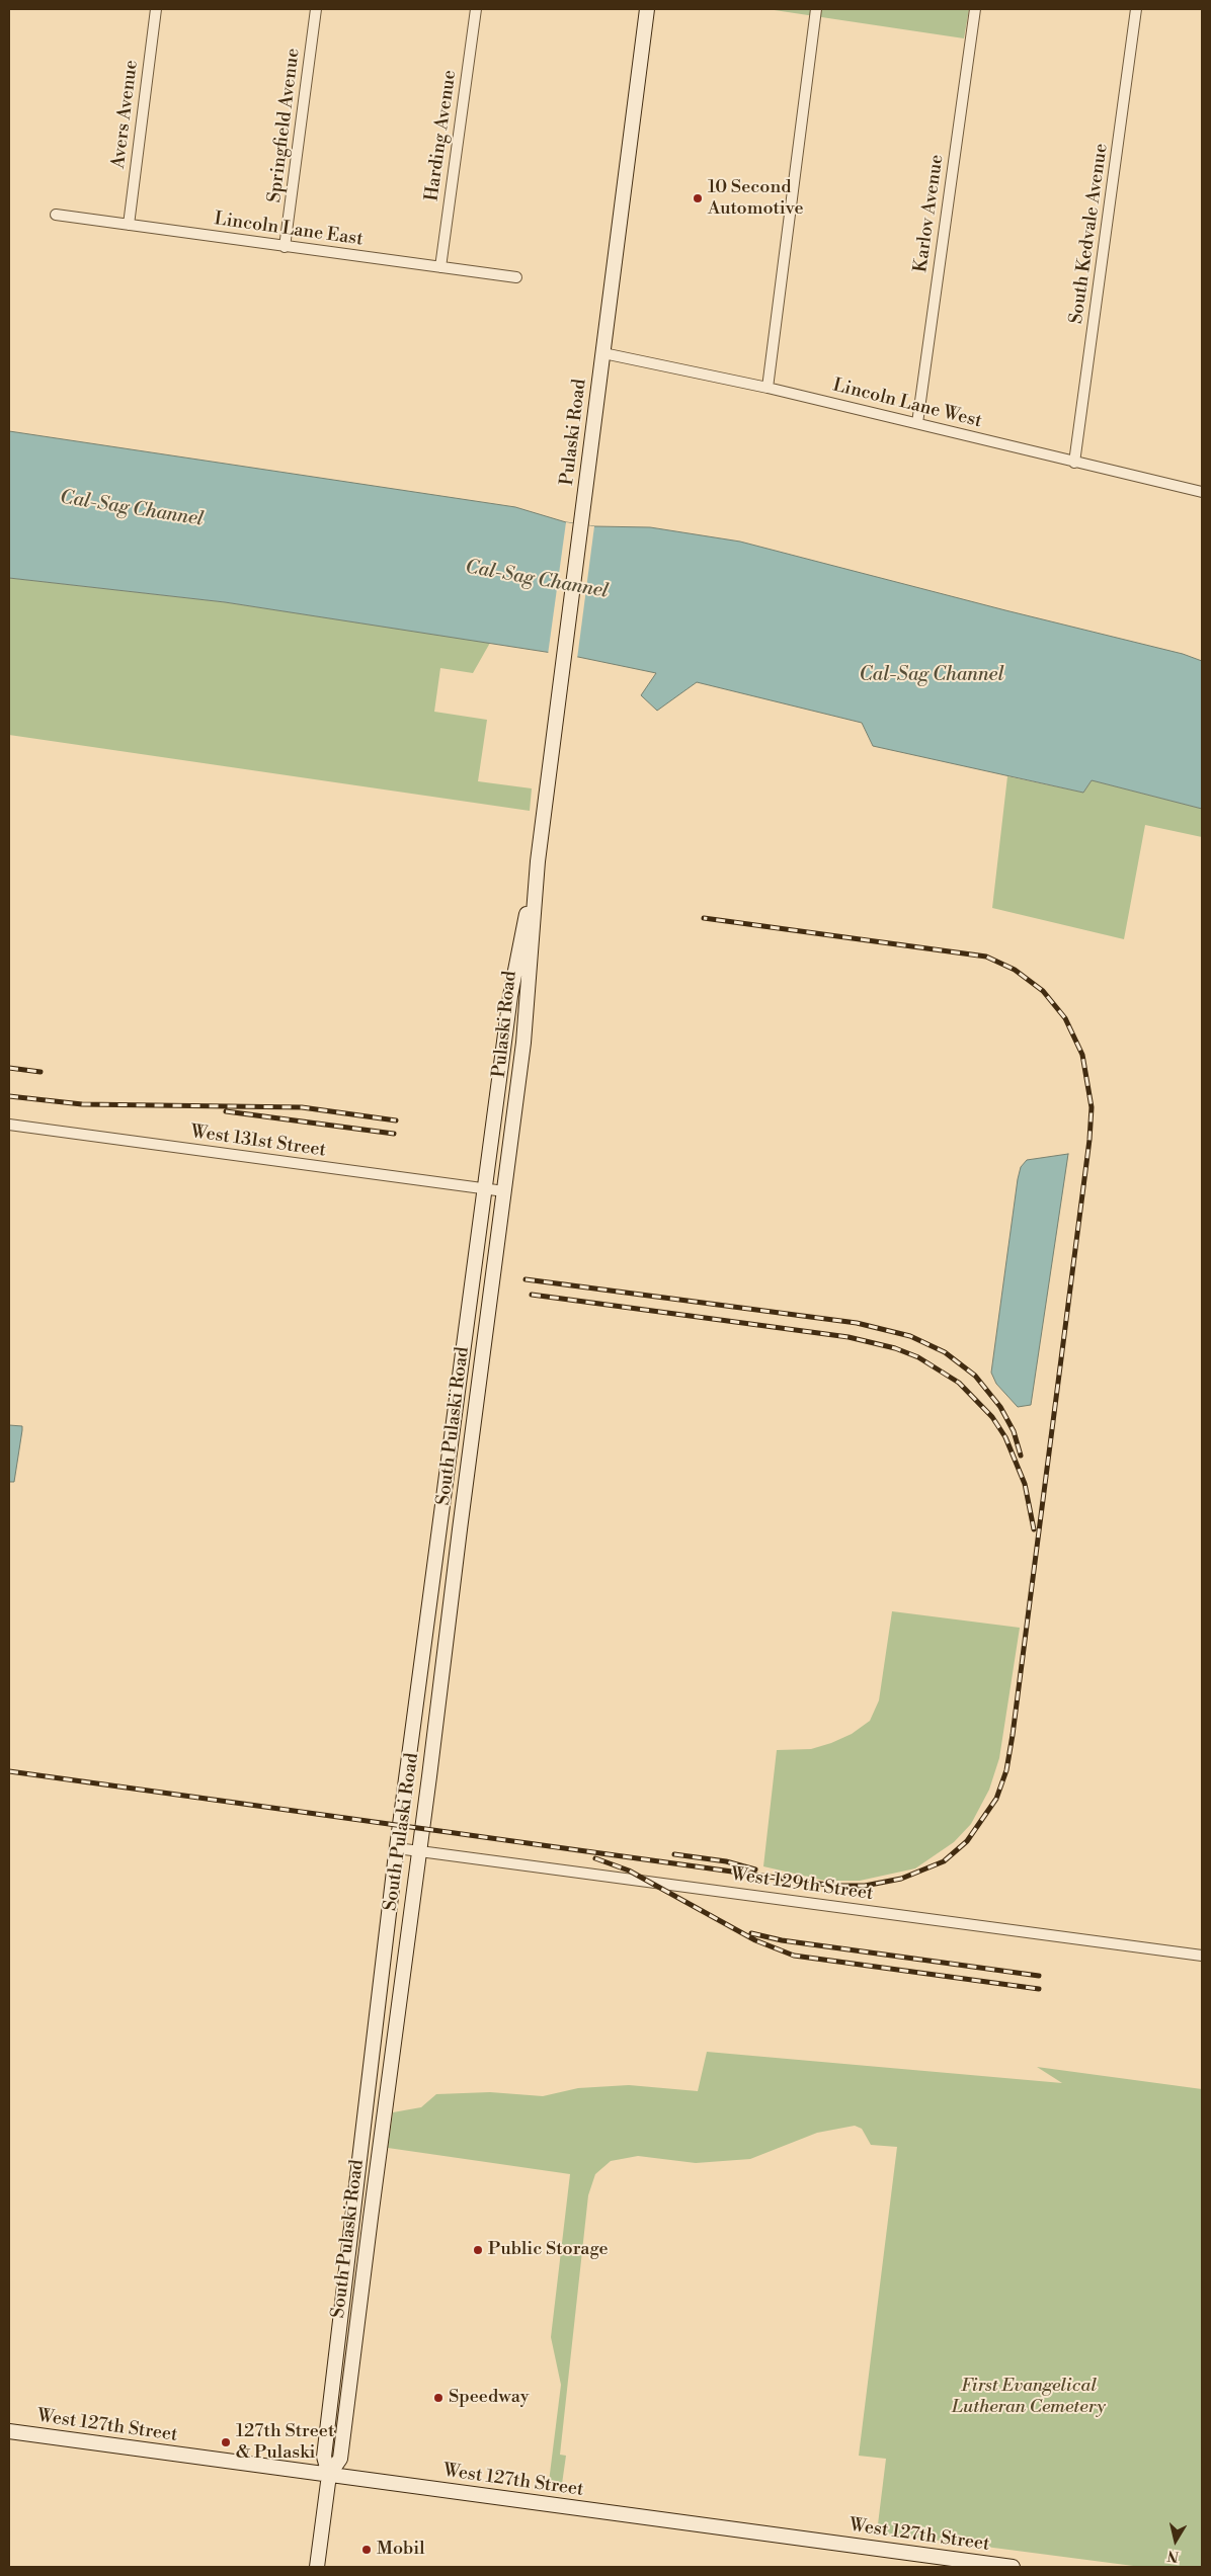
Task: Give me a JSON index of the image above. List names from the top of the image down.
{
  "streets": {
    "main road": ["Pulaski Road", "South Pulaski Road", "West 127th Street"],
    "street": [
      "Avers Avenue",
      "Springfield Avenue",
      "Harding Avenue",
      "Karlov Avenue",
      "Lincoln Lane East",
      "South Kedvale Avenue",
      "Lincoln Lane West",
      "West 131st Street",
      "West 129th Street"
    ]
  },
  "crossings": [
    ["Avers Avenue", "Lincoln Lane East"],
    ["Springfield Avenue", "Lincoln Lane East"],
    ["Harding Avenue", "Lincoln Lane East"],
    ["Karlov Avenue", "Lincoln Lane West"],
    ["South Kedvale Avenue", "Lincoln Lane West"],
    ["Lincoln Lane West", "Pulaski Road"],
    ["Pulaski Road", "West 131st Street"],
    ["Pulaski Road", "South Pulaski Road"],
    ["West 131st Street", "South Pulaski Road"],
    ["South Pulaski Road", "West 129th Street"],
    ["South Pulaski Road", "West 127th Street"]
  ],
  "water": ["Cal-Sag Channel"],
  "parks": ["First Evangelical Lutheran Cemetery"],
  "places": [
    "10 Second Automotive",
    "Public Storage",
    "Speedway",
    "127th Street & Pulaski",
    "Mobil"
  ],
  "north": "bottom"
}
